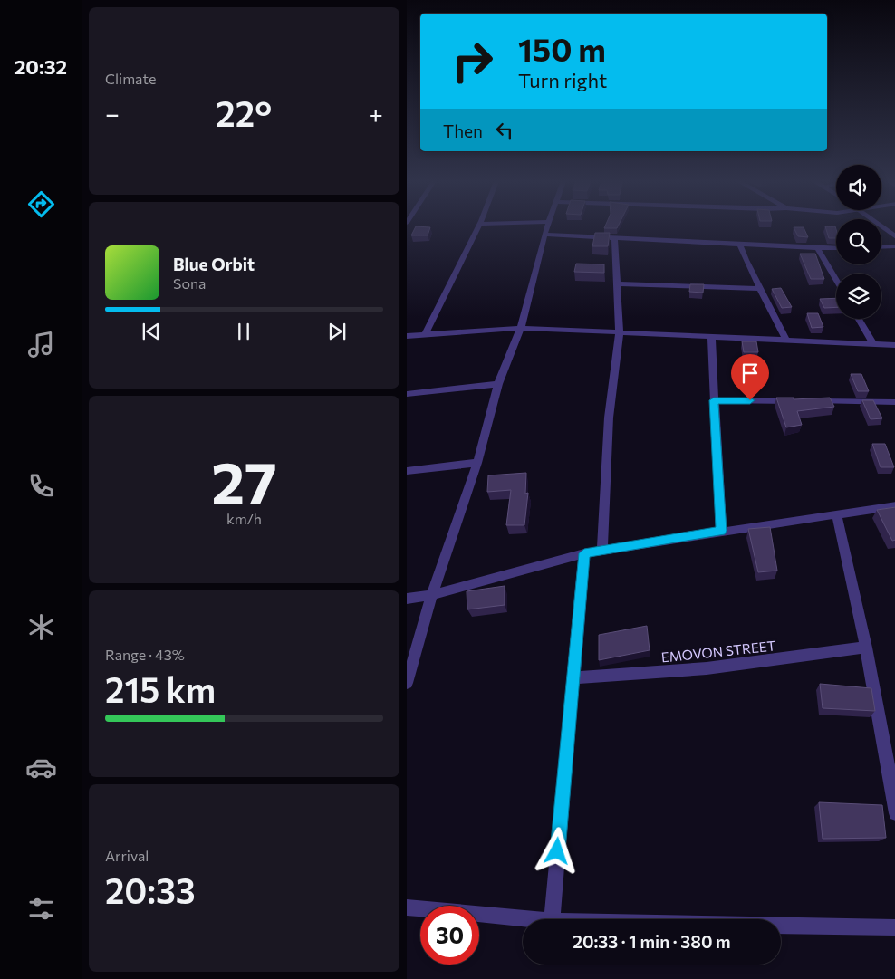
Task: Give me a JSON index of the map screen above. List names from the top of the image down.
{
  "streets": {
    "street": ["EMOVON STREET"]
  },
  "page": {
    "tabs": "20:32",
    "tile": [
      "Climate",
      ["27", "km/h"],
      ["Range · 43%", "215 km"],
      ["Arrival", "20:33"]
    ],
    "turn": ["150 m", "Turn right"],
    "heat": ["−", "22°", "+"],
    "then": "Then",
    "song": ["Blue Orbit", "Sona"],
    "limit": "30",
    "trip": "20:33 · 1 min · 380 m"
  }
}
